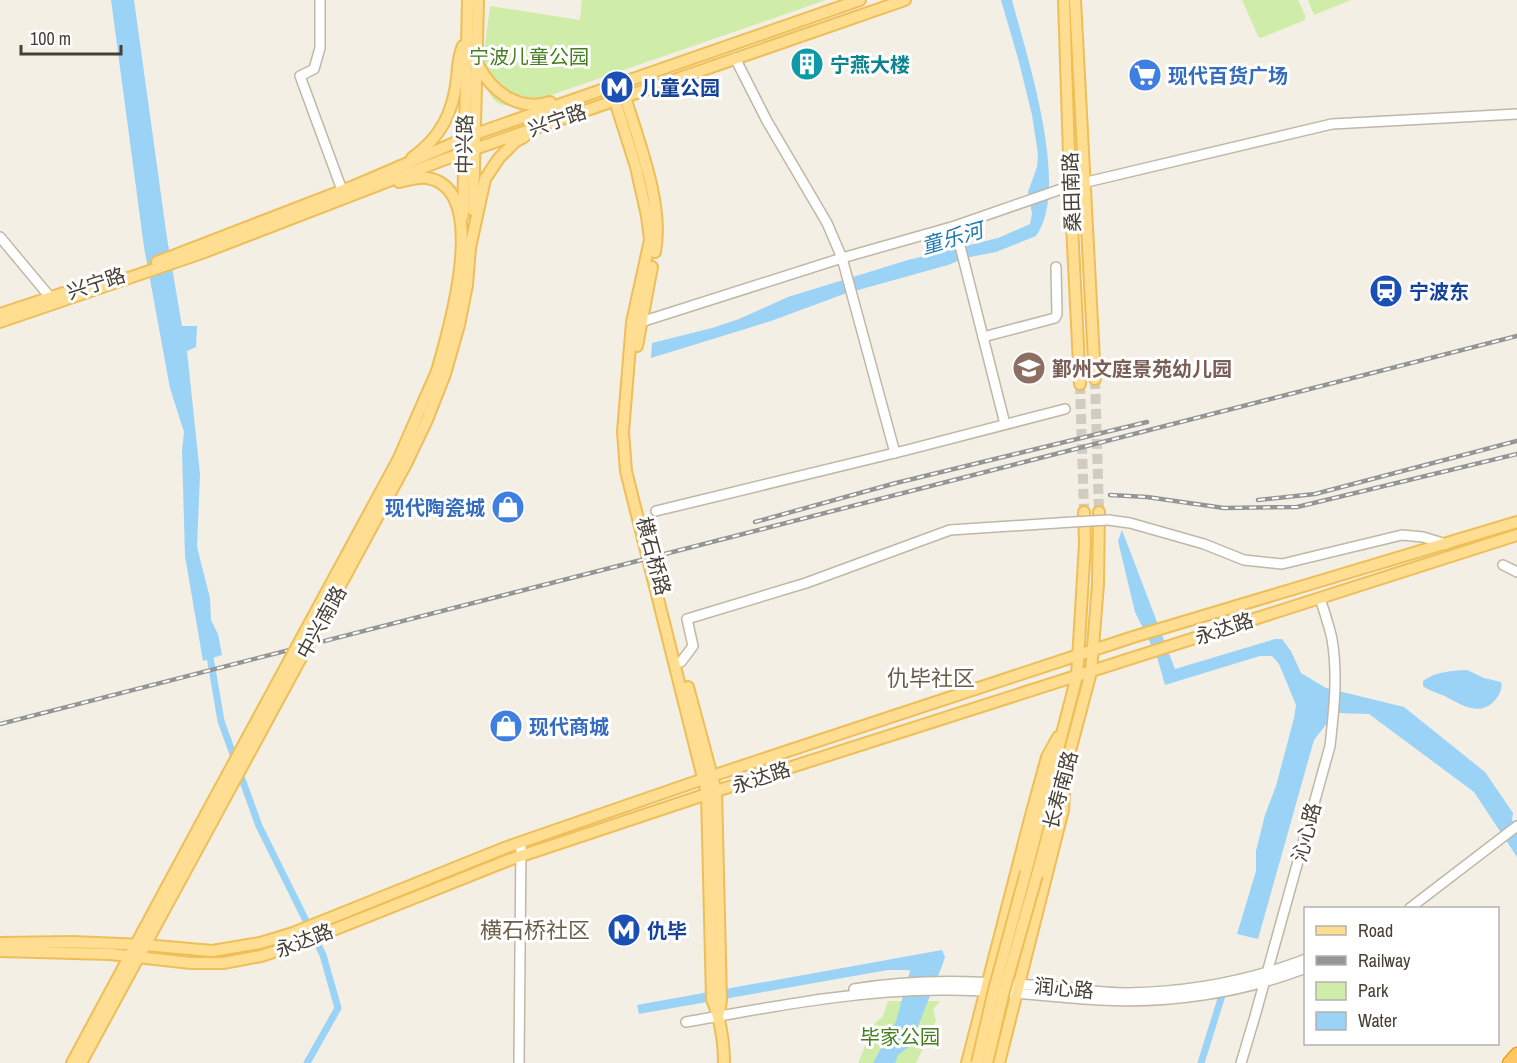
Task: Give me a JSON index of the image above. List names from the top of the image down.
{
  "streets": {
    "main road": [
      "兴宁路",
      "中兴路",
      "桑田南路",
      "横石桥路",
      "中兴南路",
      "永达路",
      "长寿南路"
    ],
    "street": ["沁心路", "润心路"]
  },
  "crossings": [
    ["兴宁路", "中兴路"],
    ["兴宁路", "横石桥路"],
    ["兴宁路", "中兴南路"],
    ["中兴路", "中兴南路"],
    ["横石桥路", "中兴南路"],
    ["横石桥路", "永达路"],
    ["横石桥路", "润心路"],
    ["中兴南路", "永达路"],
    ["永达路", "长寿南路"],
    ["永达路", "沁心路"],
    ["沁心路", "润心路"]
  ],
  "districts": ["仇毕社区", "横石桥社区"],
  "water": ["童乐河"],
  "parks": ["宁波儿童公园", "毕家公园"],
  "places": {
    "building": ["宁燕大楼"],
    "supermarket": ["现代百货广场"],
    "metro station": ["儿童公园", "仇毕"],
    "station": ["宁波东"],
    "school or university": ["鄞州文庭景苑幼儿园"],
    "shop": ["现代陶瓷城", "现代商城"]
  },
  "legend": [
    "Road",
    "Railway",
    "Park",
    "Water"
  ],
  "scale_bar": "100 m"
}
